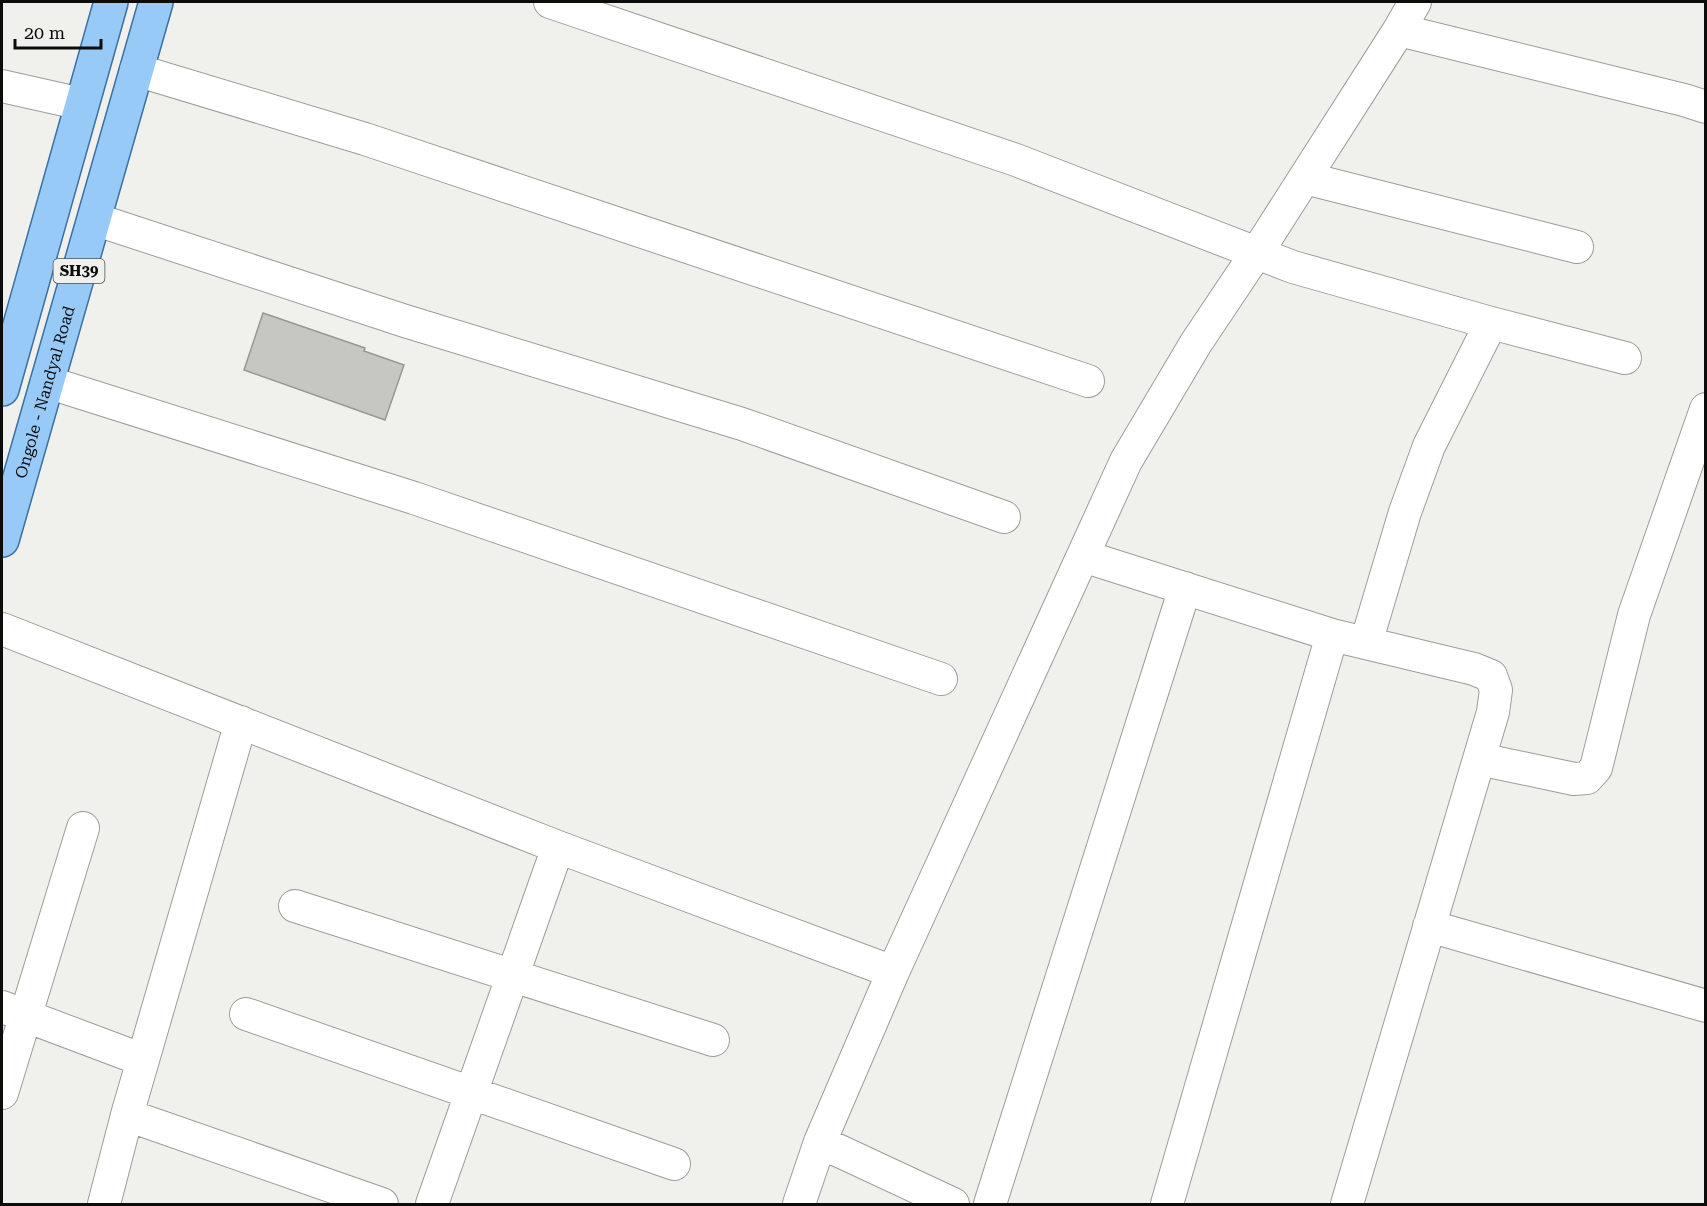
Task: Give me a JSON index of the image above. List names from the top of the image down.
{
  "streets": {
    "main road": ["SH39", "Ongole - Nandyal Road"]
  },
  "scale_bar": "20 m"
}
